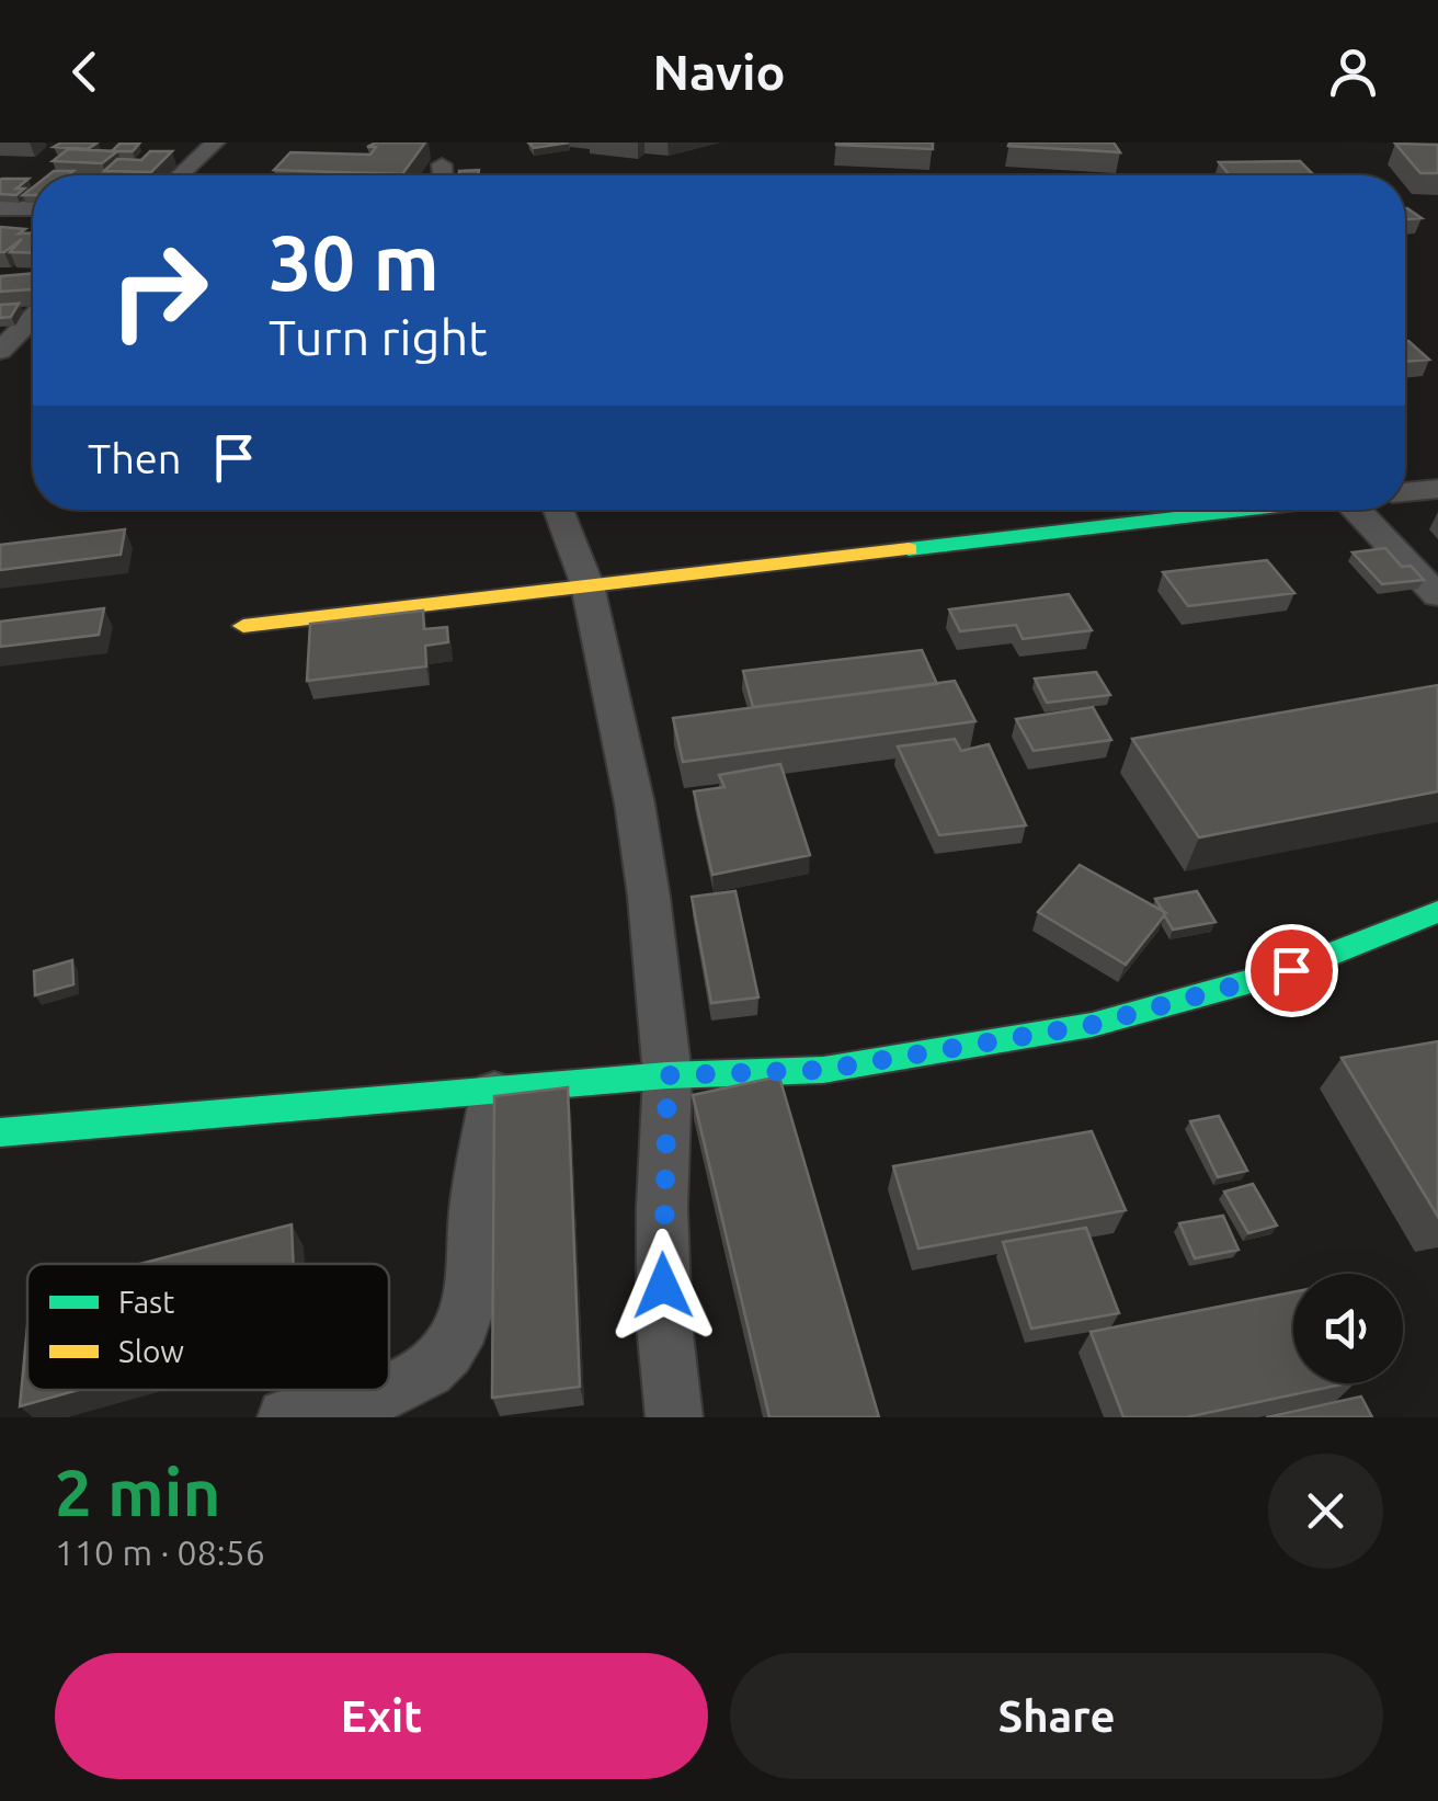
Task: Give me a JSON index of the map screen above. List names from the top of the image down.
{
  "legend": ["Fast", "Slow"],
  "page": {
    "header": "Navio",
    "turn": ["30 m", "Turn right"],
    "then": "Then",
    "heading": ["2 min", "110 m · 08:56"],
    "buttons": ["Exit", "Share"]
  }
}
